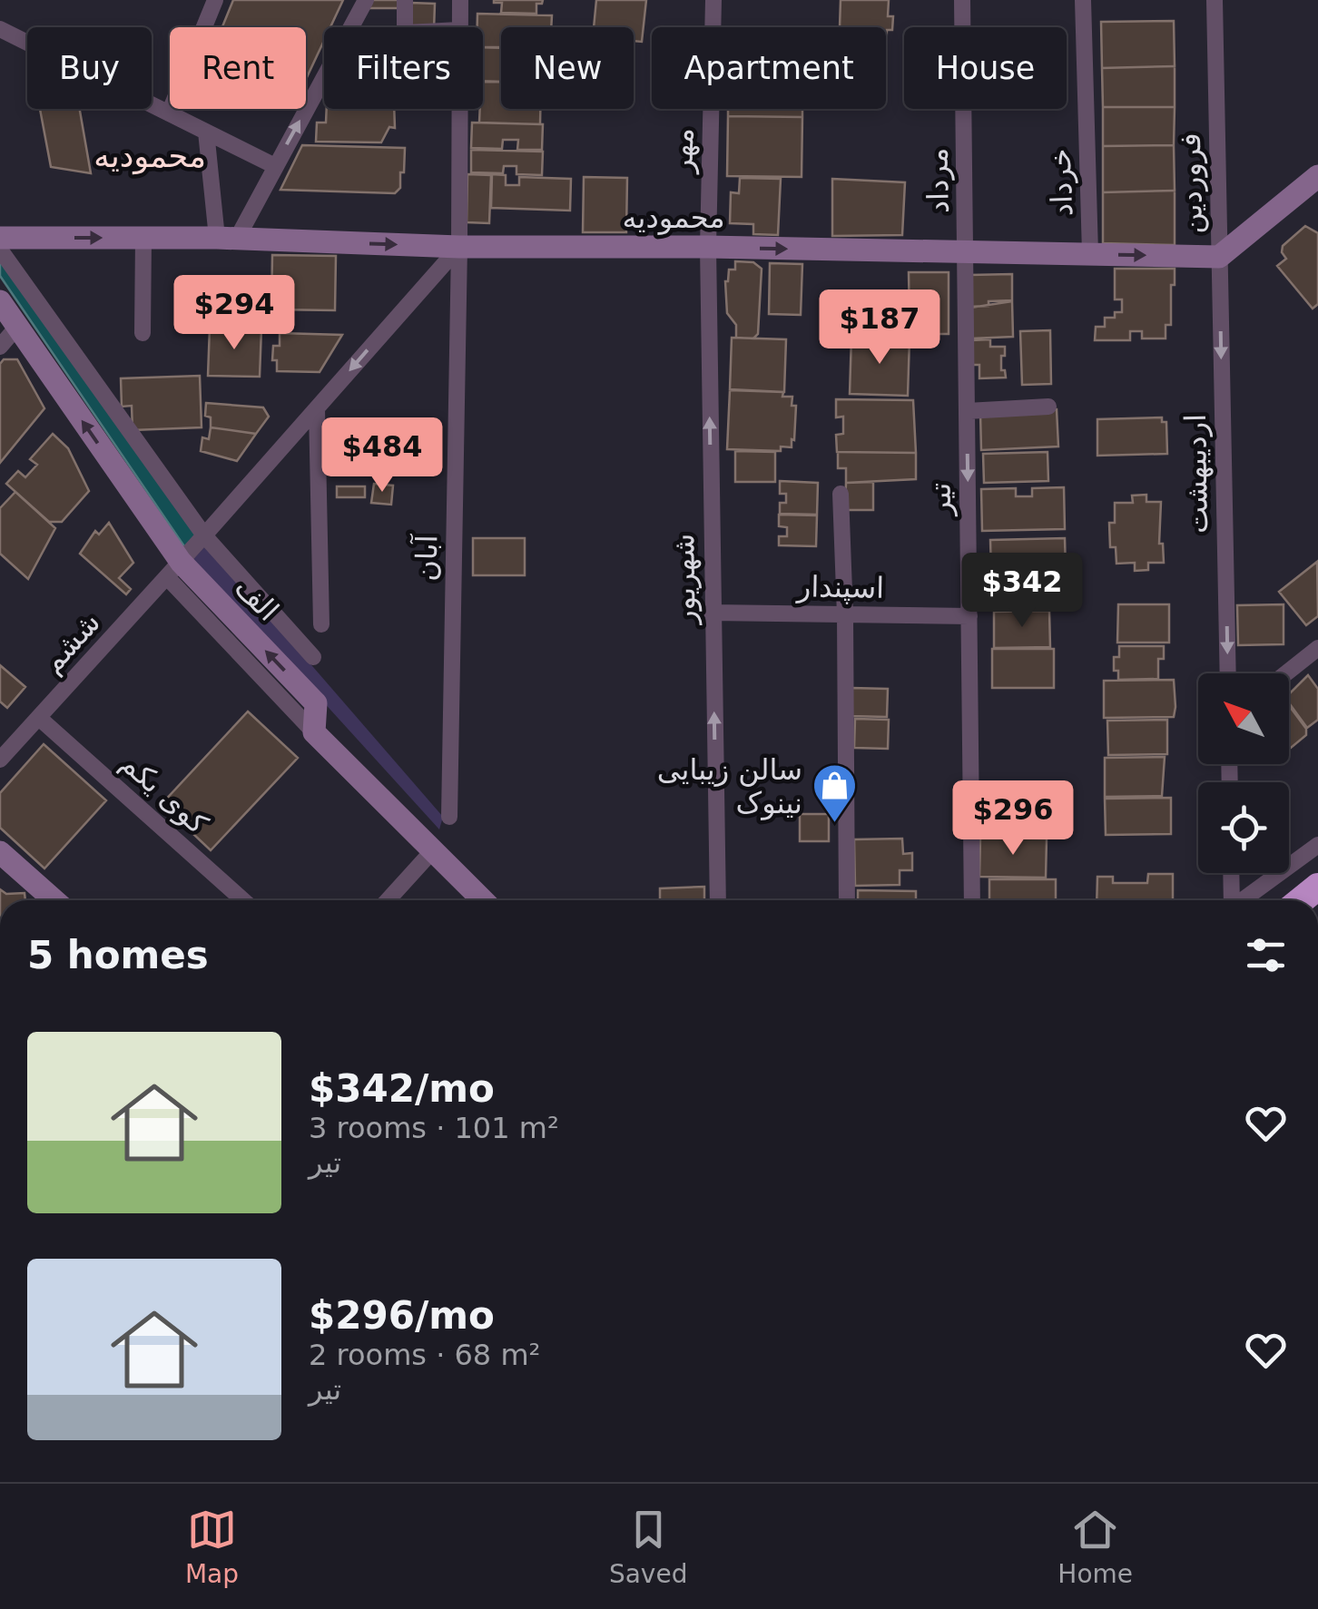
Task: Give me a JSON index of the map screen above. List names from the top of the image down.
{
  "streets": {
    "street": [
      "مهر",
      "مرداد",
      "خرداد",
      "فروردین",
      "محمودیه",
      "اردیبهشت",
      "تیر",
      "آبان",
      "شهریور",
      "اسپندار",
      "الف",
      "ششم",
      "کوی یکم"
    ]
  },
  "crossings": [
    ["مهر", "محمودیه"],
    ["مهر", "شهریور"],
    ["مرداد", "محمودیه"],
    ["مرداد", "تیر"],
    ["خرداد", "محمودیه"],
    ["فروردین", "محمودیه"],
    ["فروردین", "اردیبهشت"],
    ["محمودیه", "اردیبهشت"],
    ["محمودیه", "تیر"],
    ["محمودیه", "آبان"],
    ["محمودیه", "شهریور"],
    ["محمودیه", "ششم"],
    ["تیر", "اسپندار"],
    ["آبان", "ششم"],
    ["شهریور", "اسپندار"],
    ["الف", "ششم"],
    ["ششم", "کوی یکم"]
  ],
  "one_way": ["محمودیه", "اردیبهشت"],
  "districts": ["محمودیه"],
  "places": {
    "shop": ["سالن زیبایی نینوک"]
  },
  "north": "top left",
  "page": {
    "chip": [
      "Buy",
      "Rent",
      "Filters",
      "New",
      "Apartment",
      "House"
    ],
    "price": [
      "$294",
      "$187",
      "$484",
      "$342",
      "$296"
    ],
    "heading": "5 homes",
    "list": [
      {
        "name": "$342/mo",
        "note": "3 rooms · 101 m² · تیر"
      },
      {
        "name": "$296/mo",
        "note": "2 rooms · 68 m² · تیر"
      }
    ],
    "tabs": ["Map", "Saved", "Home"]
  }
}
